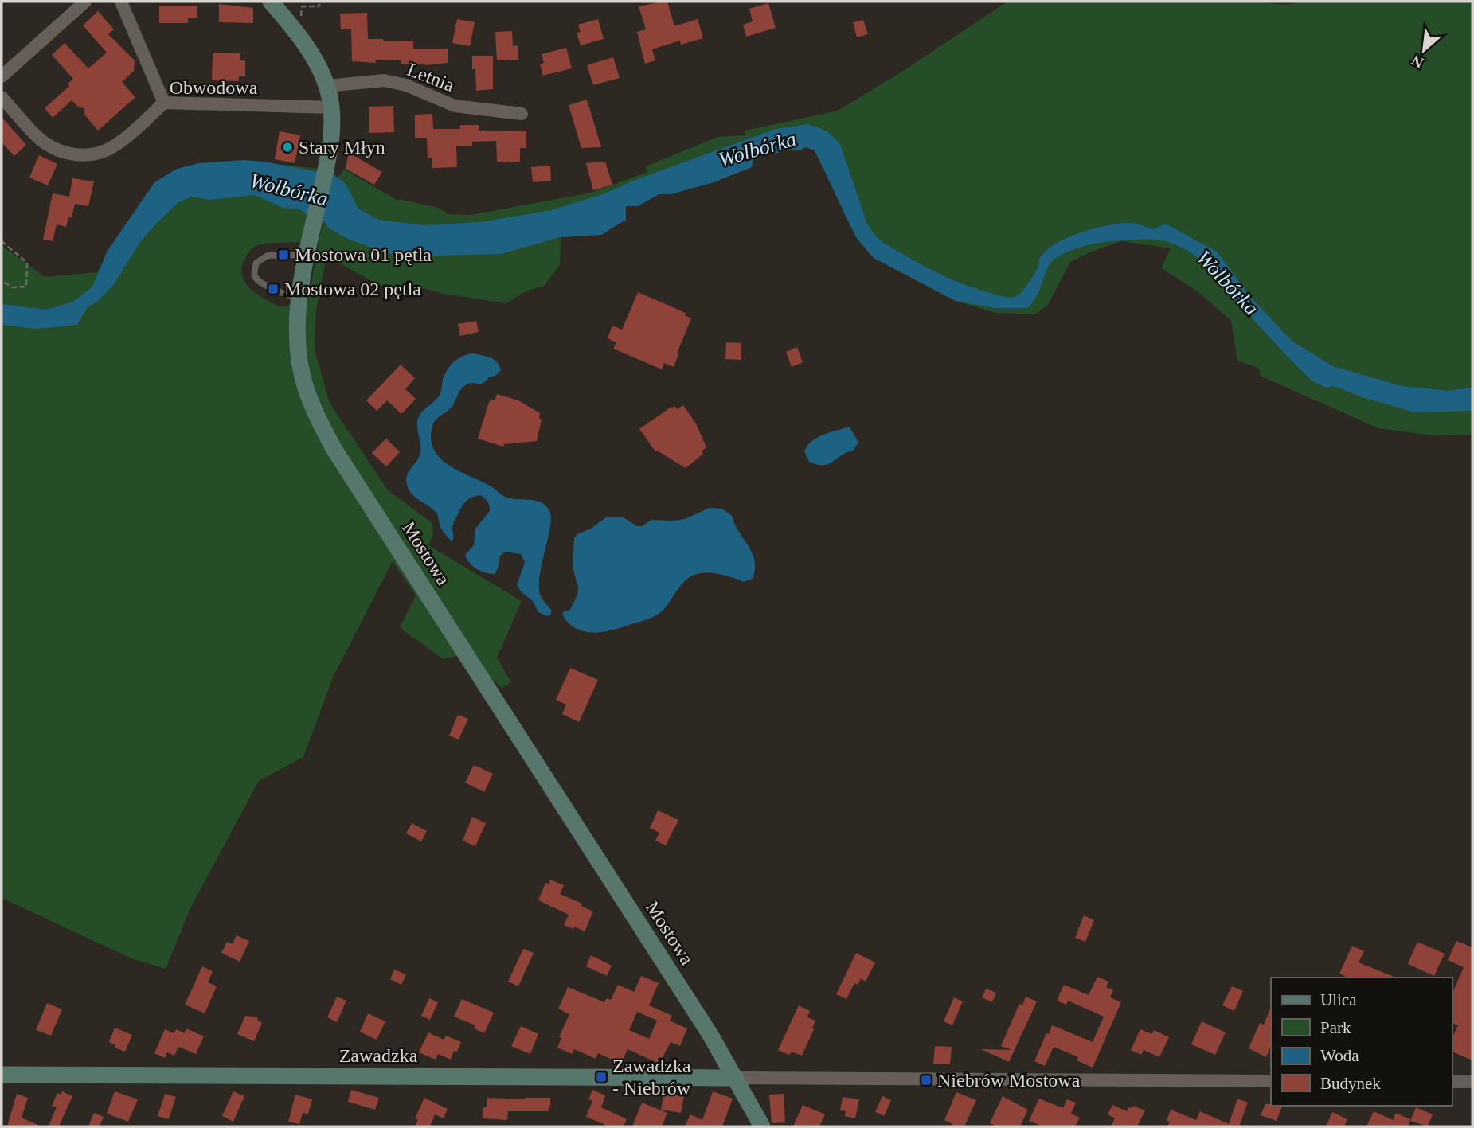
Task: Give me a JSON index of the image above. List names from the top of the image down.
{
  "streets": {
    "street": [
      "Letnia",
      "Obwodowa",
      "Mostowa",
      "Zawadzka"
    ]
  },
  "crossings": [
    ["Letnia", "Mostowa"],
    ["Obwodowa", "Mostowa"],
    ["Mostowa", "Zawadzka"]
  ],
  "water": ["Wolbórka"],
  "places": {
    "other": ["Stary Młyn"],
    "transit": [
      "Mostowa 01 pętla",
      "Mostowa 02 pętla",
      "Zawadzka - Niebrów",
      "Niebrów Mostowa"
    ]
  },
  "legend": [
    "Ulica",
    "Park",
    "Woda",
    "Budynek"
  ],
  "north": "bottom left"
}
